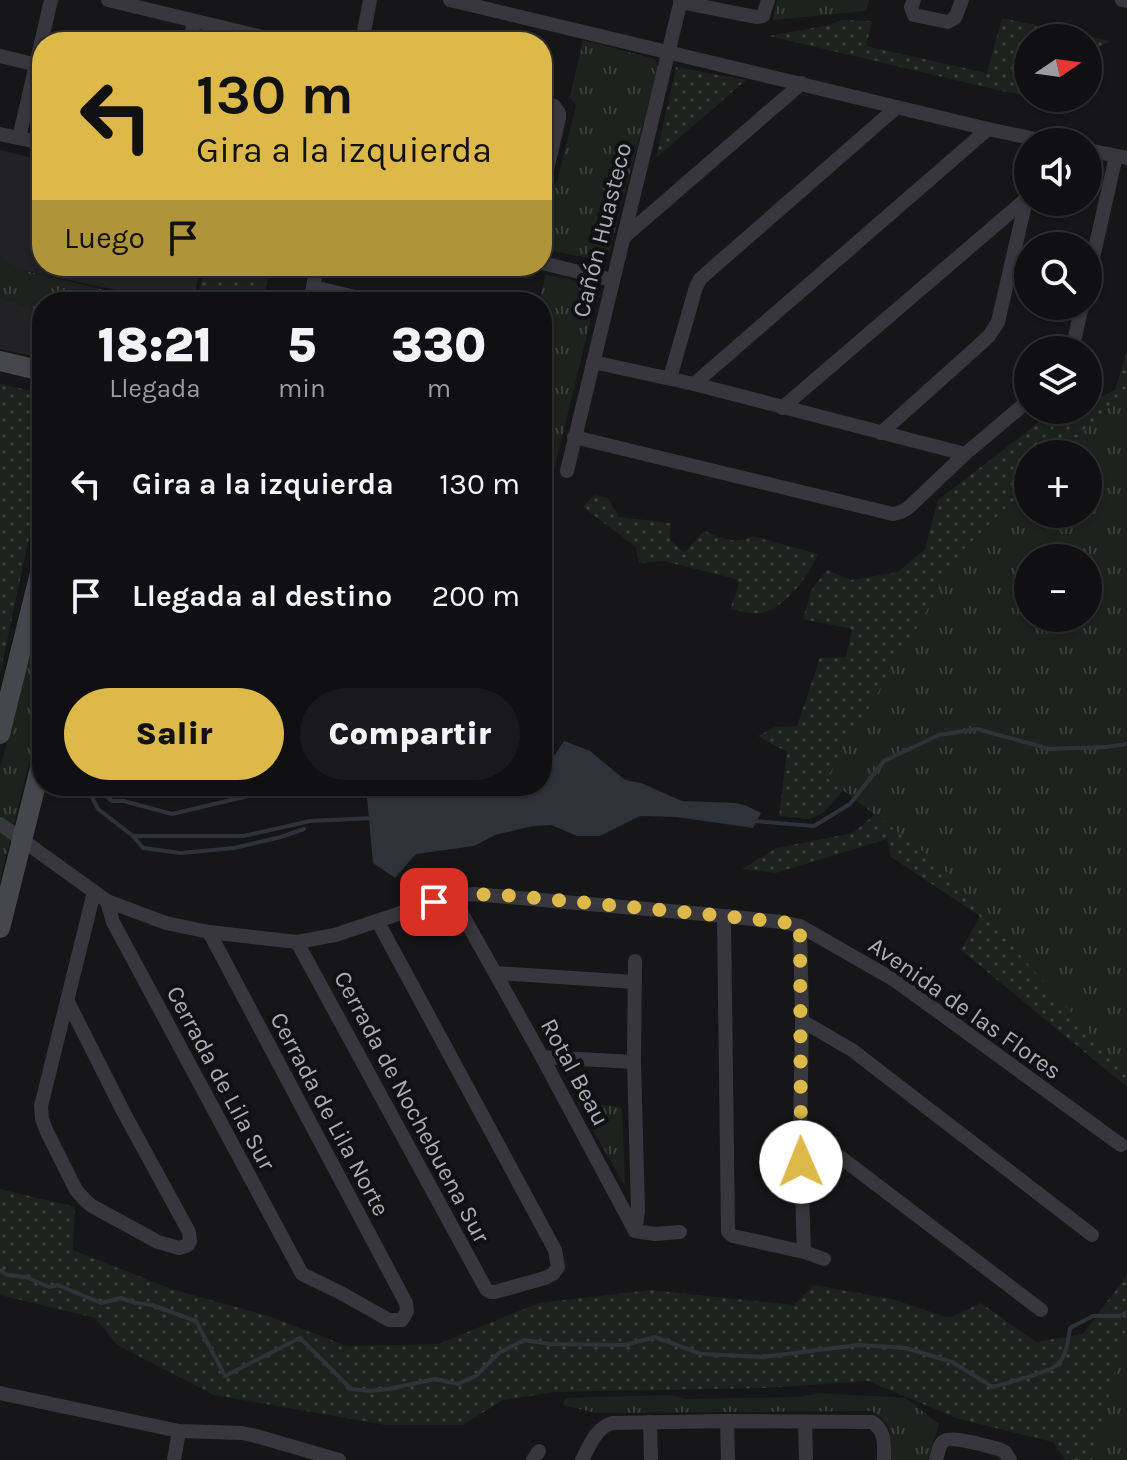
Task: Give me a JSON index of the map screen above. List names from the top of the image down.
{
  "streets": {
    "street": [
      "Cañón Huasteco",
      "Avenida de las Flores",
      "Rotal Beau",
      "Cerrada de Lila Sur",
      "Cerrada de Nochebuena Sur",
      "Cerrada de Lila Norte"
    ]
  },
  "crossings": [
    ["Avenida de las Flores", "Rotal Beau"],
    ["Avenida de las Flores", "Cerrada de Lila Sur"],
    ["Avenida de las Flores", "Cerrada de Nochebuena Sur"],
    ["Avenida de las Flores", "Cerrada de Lila Norte"],
    ["Cerrada de Lila Sur", "Cerrada de Lila Norte"]
  ],
  "north": "right",
  "page": {
    "map_buttons": ["+", "−"],
    "turn": ["130 m", "Gira a la izquierda"],
    "then": "Luego",
    "eta": [
      "18:21",
      "Llegada",
      "5",
      "min",
      "330",
      "m"
    ],
    "list": [
      {
        "name": "Gira a la izquierda",
        "value": "130 m"
      },
      {
        "name": "Llegada al destino",
        "value": "200 m"
      }
    ],
    "buttons": ["Salir", "Compartir"]
  }
}
